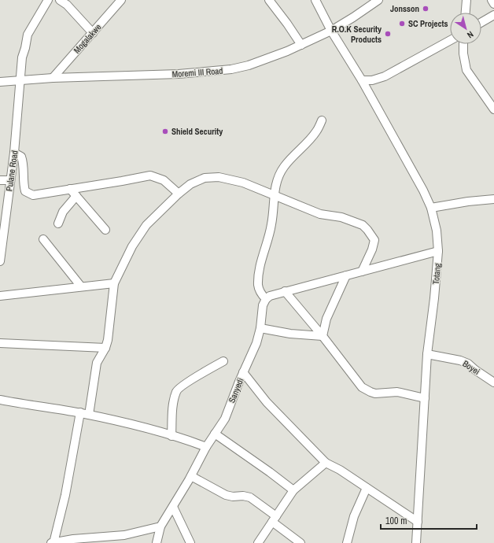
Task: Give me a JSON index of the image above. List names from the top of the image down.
{
  "streets": {
    "street": [
      "Mogalakwe",
      "Moremi III Road",
      "Pulane Road",
      "Totang",
      "Boyei",
      "Sanyedi"
    ]
  },
  "crossings": [
    ["Mogalakwe", "Moremi III Road"],
    ["Moremi III Road", "Pulane Road"],
    ["Moremi III Road", "Totang"],
    ["Totang", "Boyei"]
  ],
  "places": [
    "Jonsson",
    "SC Projects",
    "R.O.K Security Products",
    "Shield Security"
  ],
  "scale_bar": "100 m",
  "north": "bottom right"
}
